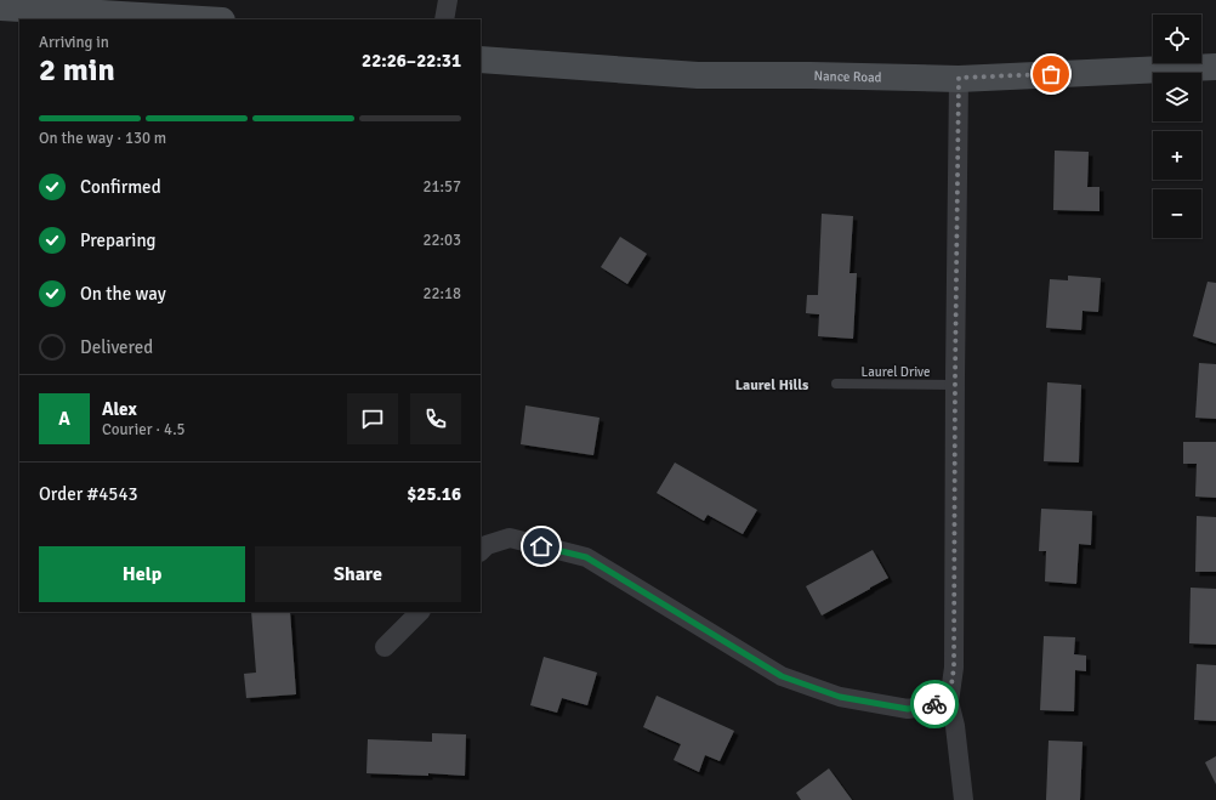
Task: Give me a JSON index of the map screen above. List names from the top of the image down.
{
  "streets": {
    "street": ["Nance Road"],
    "lane": ["Laurel Drive"]
  },
  "districts": ["Laurel Hills"],
  "page": {
    "map_buttons": ["+", "−"],
    "heading": ["2 min", "Arriving in", "22:26–22:31"],
    "panel": [
      "Alex",
      "Courier · 4.5",
      "Order #4543",
      "$25.16"
    ],
    "bar": "On the way · 130 m",
    "list": [
      ["Confirmed", "21:57"],
      ["Preparing", "22:03"],
      ["On the way", "22:18"],
      "Delivered"
    ],
    "round": "A",
    "buttons": ["Help", "Share"]
  }
}
